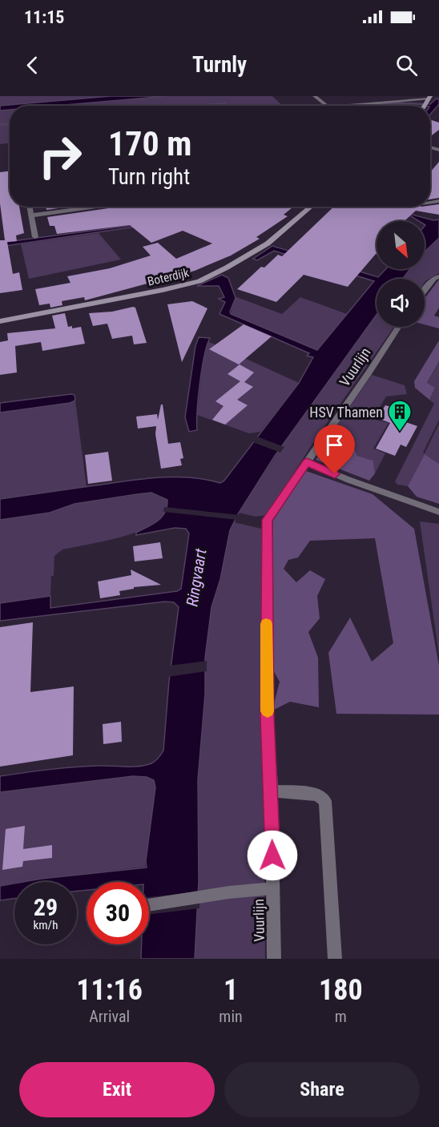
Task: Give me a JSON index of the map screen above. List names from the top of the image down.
{
  "streets": {
    "street": ["Boterdijk", "Vuurlijn"]
  },
  "water": ["Ringvaart"],
  "places": {
    "building": ["HSV Thamen"]
  },
  "north": "bottom right",
  "page": {
    "status": "11:15",
    "header": "Turnly",
    "turn": ["170 m", "Turn right"],
    "speed": "29 km/h",
    "limit": "30",
    "eta": [
      "11:16",
      "Arrival",
      "1",
      "min",
      "180",
      "m"
    ],
    "buttons": ["Exit", "Share"]
  }
}
